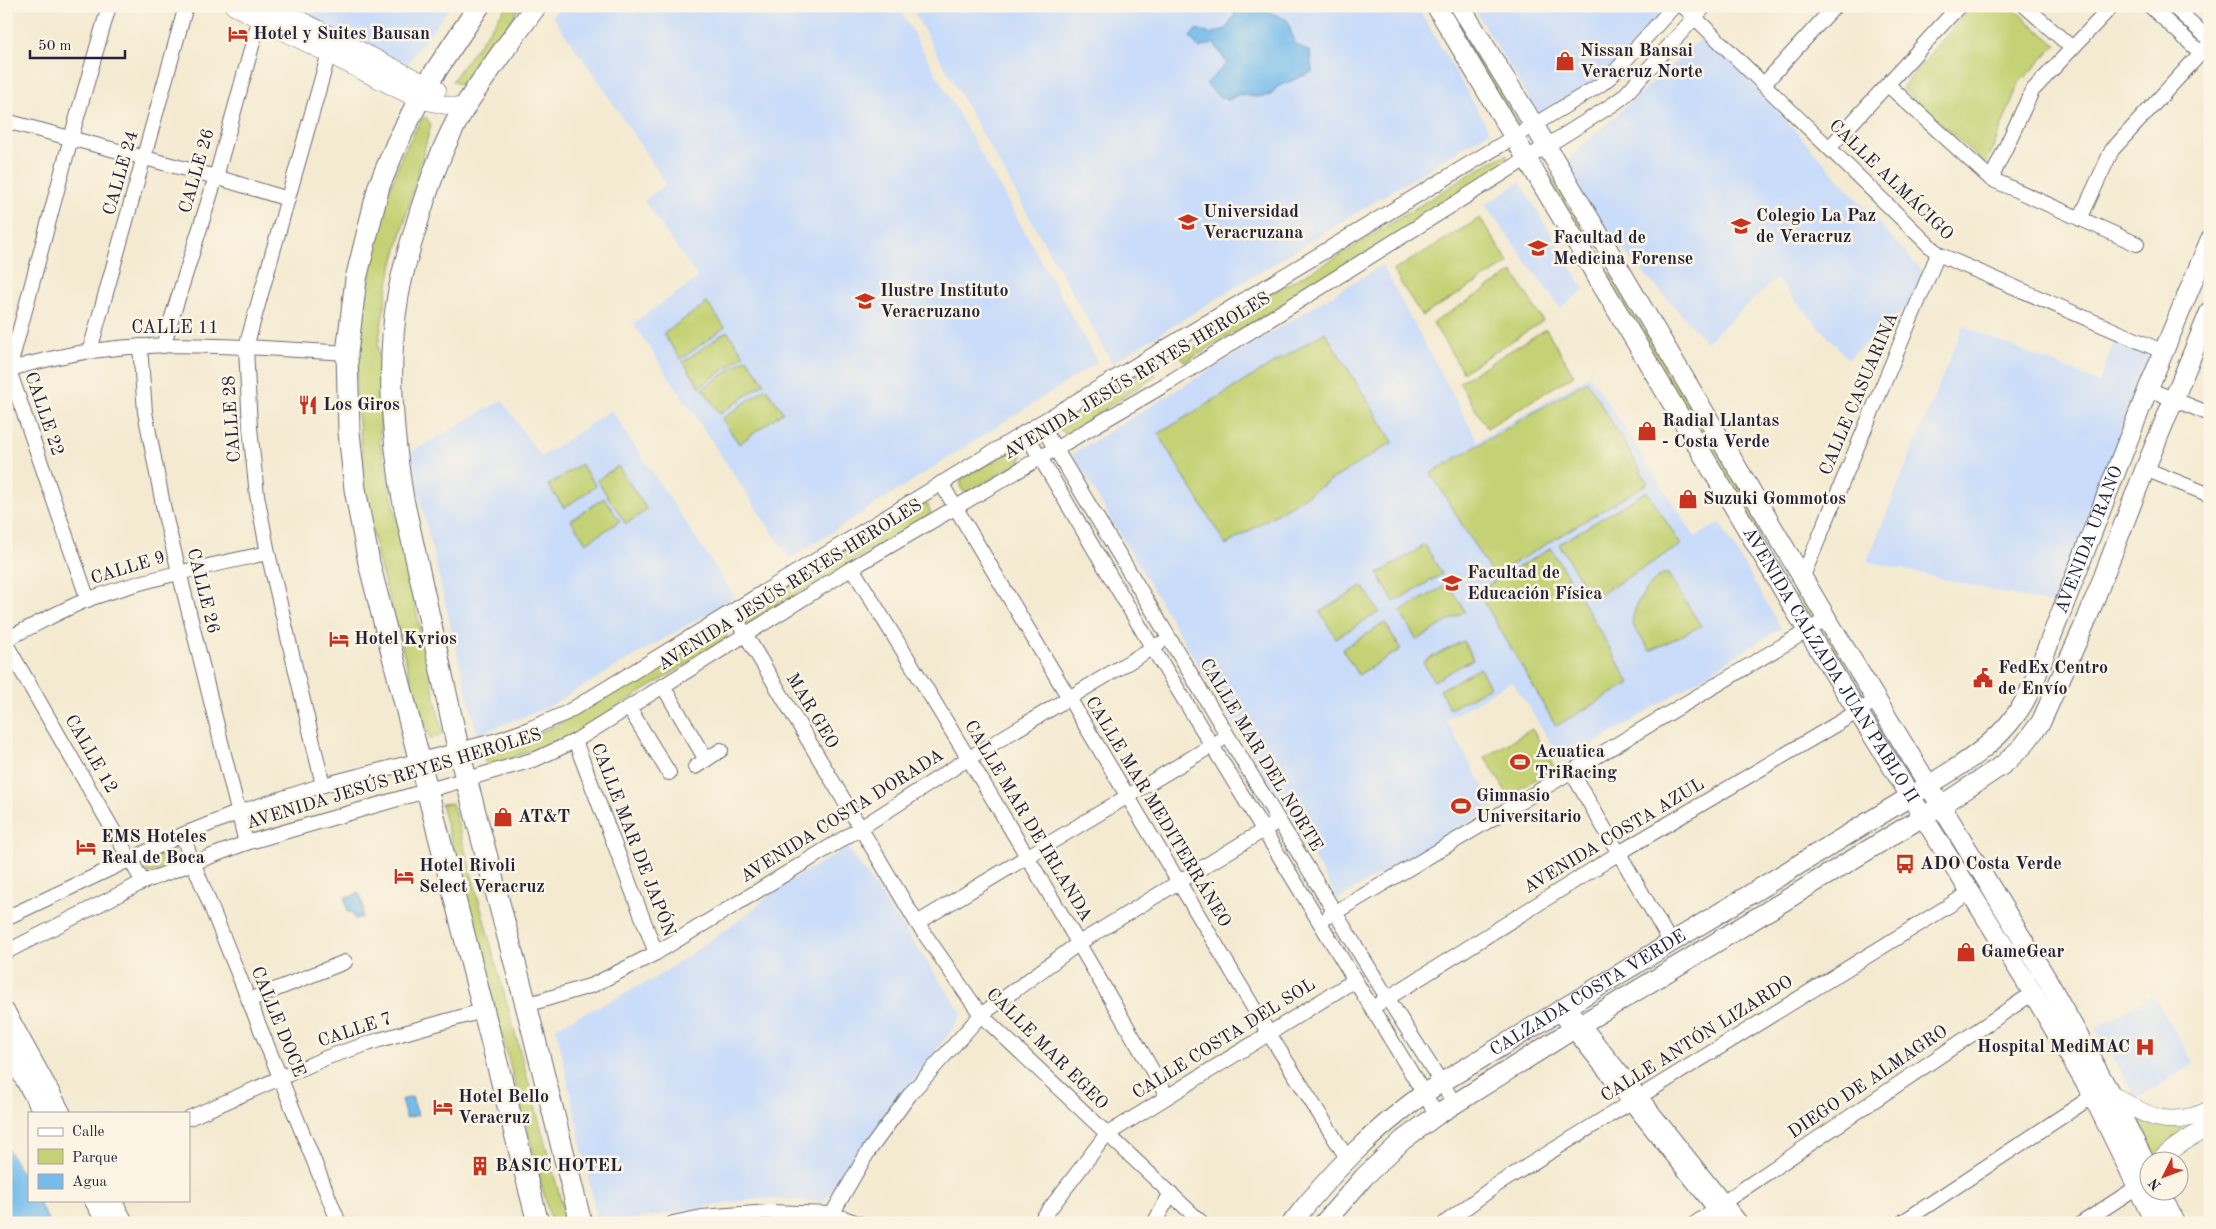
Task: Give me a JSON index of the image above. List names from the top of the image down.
{
  "streets": {
    "main road": ["AVENIDA URANO", "AVENIDA CALZADA JUAN PABLO II", "CALZADA COSTA VERDE"],
    "street": [
      "CALLE 26",
      "CALLE 24",
      "CALLE ALMÁCIGO",
      "CALLE 11",
      "AVENIDA JESÚS REYES HEROLES",
      "CALLE CASUARINA",
      "CALLE 22",
      "CALLE 28",
      "CALLE 9",
      "MAR GEO",
      "CALLE 12",
      "CALLE MAR DEL NORTE",
      "CALLE MAR MEDITERRÁNEO",
      "AVENIDA COSTA DORADA",
      "CALLE MAR DE IRLANDA",
      "AVENIDA COSTA AZUL",
      "CALLE MAR DE JAPÓN",
      "CALLE DOCE",
      "CALLE 7",
      "CALLE COSTA DEL SOL",
      "CALLE ANTÓN LIZARDO",
      "CALLE MAR EGEO",
      "DIEGO DE ALMAGRO"
    ]
  },
  "crossings": [
    ["CALLE 26", "CALLE 11"],
    ["CALLE 26", "AVENIDA JESÚS REYES HEROLES"],
    ["CALLE 26", "CALLE 9"],
    ["CALLE 24", "CALLE 11"],
    ["CALLE ALMÁCIGO", "AVENIDA JESÚS REYES HEROLES"],
    ["CALLE ALMÁCIGO", "CALLE CASUARINA"],
    ["CALLE ALMÁCIGO", "AVENIDA URANO"],
    ["CALLE 11", "CALLE 22"],
    ["CALLE 11", "CALLE 28"],
    ["AVENIDA JESÚS REYES HEROLES", "CALLE 28"],
    ["AVENIDA JESÚS REYES HEROLES", "AVENIDA CALZADA JUAN PABLO II"],
    ["AVENIDA JESÚS REYES HEROLES", "MAR GEO"],
    ["AVENIDA JESÚS REYES HEROLES", "CALLE 12"],
    ["AVENIDA JESÚS REYES HEROLES", "CALLE MAR DEL NORTE"],
    ["AVENIDA JESÚS REYES HEROLES", "CALLE MAR MEDITERRÁNEO"],
    ["AVENIDA JESÚS REYES HEROLES", "CALLE MAR DE IRLANDA"],
    ["AVENIDA JESÚS REYES HEROLES", "CALLE MAR DE JAPÓN"],
    ["AVENIDA JESÚS REYES HEROLES", "CALLE DOCE"],
    ["CALLE CASUARINA", "AVENIDA CALZADA JUAN PABLO II"],
    ["CALLE 22", "CALLE 9"],
    ["CALLE 28", "CALLE 9"],
    ["AVENIDA URANO", "AVENIDA CALZADA JUAN PABLO II"],
    ["AVENIDA URANO", "CALZADA COSTA VERDE"],
    ["AVENIDA CALZADA JUAN PABLO II", "AVENIDA COSTA AZUL"],
    ["AVENIDA CALZADA JUAN PABLO II", "CALZADA COSTA VERDE"],
    ["AVENIDA CALZADA JUAN PABLO II", "CALLE ANTÓN LIZARDO"],
    ["AVENIDA CALZADA JUAN PABLO II", "DIEGO DE ALMAGRO"],
    ["MAR GEO", "AVENIDA COSTA DORADA"],
    ["MAR GEO", "CALLE MAR EGEO"],
    ["CALLE MAR DEL NORTE", "AVENIDA COSTA DORADA"],
    ["CALLE MAR DEL NORTE", "AVENIDA COSTA AZUL"],
    ["CALLE MAR DEL NORTE", "CALZADA COSTA VERDE"],
    ["CALLE MAR DEL NORTE", "CALLE COSTA DEL SOL"],
    ["CALLE MAR MEDITERRÁNEO", "AVENIDA COSTA DORADA"],
    ["CALLE MAR MEDITERRÁNEO", "CALZADA COSTA VERDE"],
    ["CALLE MAR MEDITERRÁNEO", "CALLE COSTA DEL SOL"],
    ["AVENIDA COSTA DORADA", "CALLE MAR DE IRLANDA"],
    ["AVENIDA COSTA DORADA", "CALLE MAR DE JAPÓN"],
    ["AVENIDA COSTA DORADA", "CALLE MAR EGEO"],
    ["CALLE MAR DE IRLANDA", "CALLE COSTA DEL SOL"],
    ["CALLE DOCE", "CALLE 7"],
    ["CALLE COSTA DEL SOL", "CALLE MAR EGEO"]
  ],
  "places": {
    "hotel": [
      "Hotel y Suites Bausan",
      "Hotel Kyrios",
      "EMS Hoteles Real de Boca",
      "Hotel Rivoli Select Veracruz",
      "Hotel Bello Veracruz"
    ],
    "shop": [
      "Nissan Bansai Veracruz Norte",
      "Radial Llantas - Costa Verde",
      "Suzuki Gommotos",
      "AT&T",
      "GameGear"
    ],
    "school or university": [
      "Universidad Veracruzana",
      "Colegio La Paz de Veracruz",
      "Facultad de Medicina Forense",
      "Ilustre Instituto Veracruzano",
      "Facultad de Educación Física"
    ],
    "restaurant": ["Los Giros"],
    "public building": ["FedEx Centro de Envío"],
    "sports": ["Acuatica TriRacing", "Gimnasio Universitario"],
    "bus stop": ["ADO Costa Verde"],
    "hospital": ["Hospital MediMAC"],
    "building": ["BASIC HOTEL"]
  },
  "legend": ["Calle", "Parque", "Agua"],
  "scale_bar": "50 m",
  "north": "bottom left"
}
